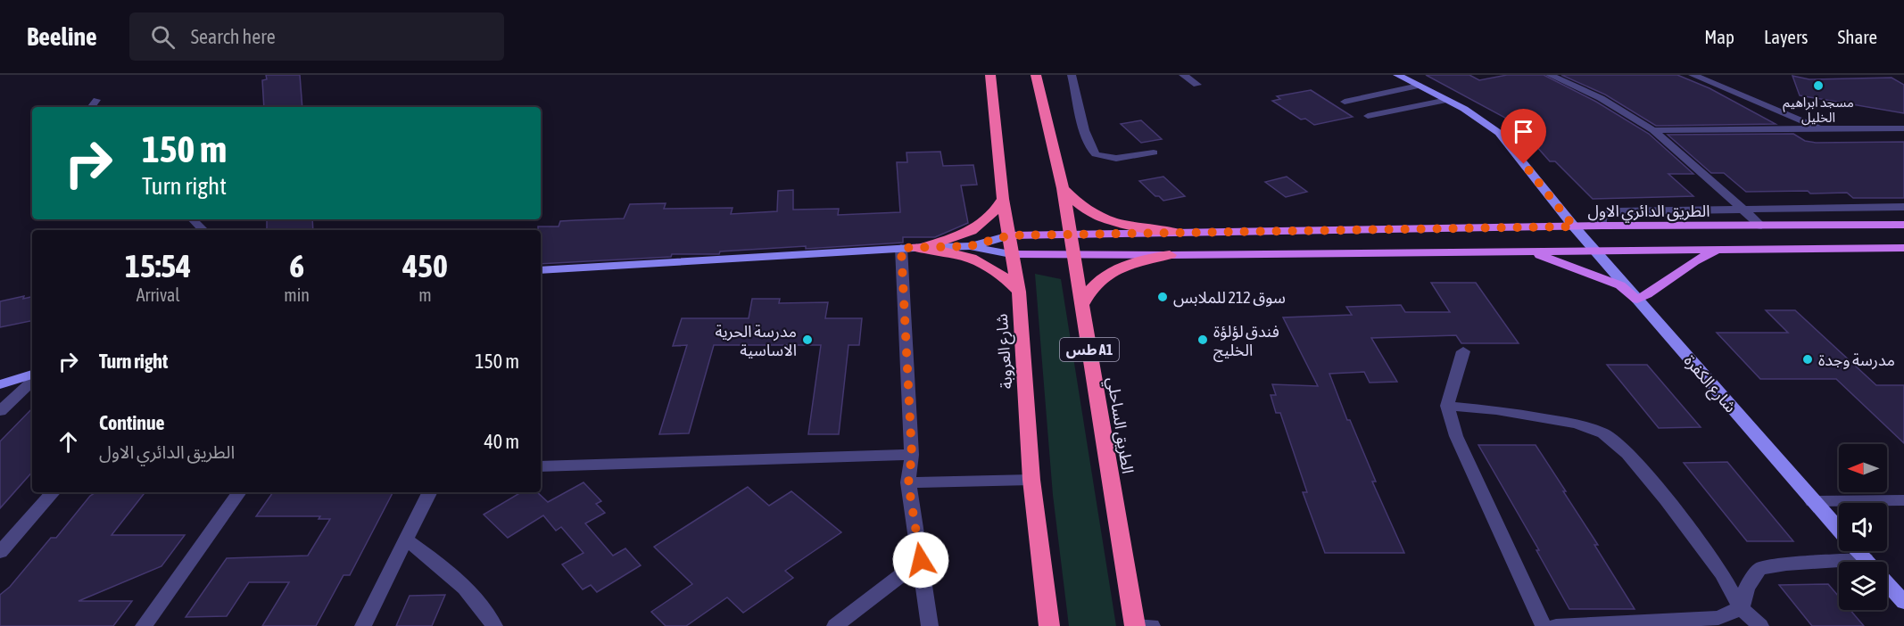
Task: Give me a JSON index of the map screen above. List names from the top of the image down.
{
  "streets": {
    "highway": ["طس A1", "شارع العروبة", "الطريق الساحلي"],
    "main road": ["الطريق الدائري الاول"],
    "street": ["شارع الكفرة"]
  },
  "crossings": [
    ["الطريق الدائري الاول", "شارع العروبة"],
    ["الطريق الدائري الاول", "شارع الكفرة"],
    ["الطريق الدائري الاول", "الطريق الساحلي"]
  ],
  "places": [
    "مسجد ابراهيم الخليل",
    "سوق 212 للملابس",
    "مدرسة الحرية الاساسية",
    "فندق لؤلؤة الخليج",
    "مدرسة وجدة"
  ],
  "north": "left",
  "page": {
    "header": "Beeline",
    "search": "Search here",
    "nav": ["Map", "Layers", "Share"],
    "turn": ["150 m", "Turn right"],
    "eta": [
      "15:54",
      "Arrival",
      "6",
      "min",
      "450",
      "m"
    ],
    "list": [
      {
        "name": "Turn right",
        "value": "150 m"
      },
      {
        "name": "Continue",
        "note": "الطريق الدائري الاول",
        "value": "40 m"
      }
    ]
  }
}
